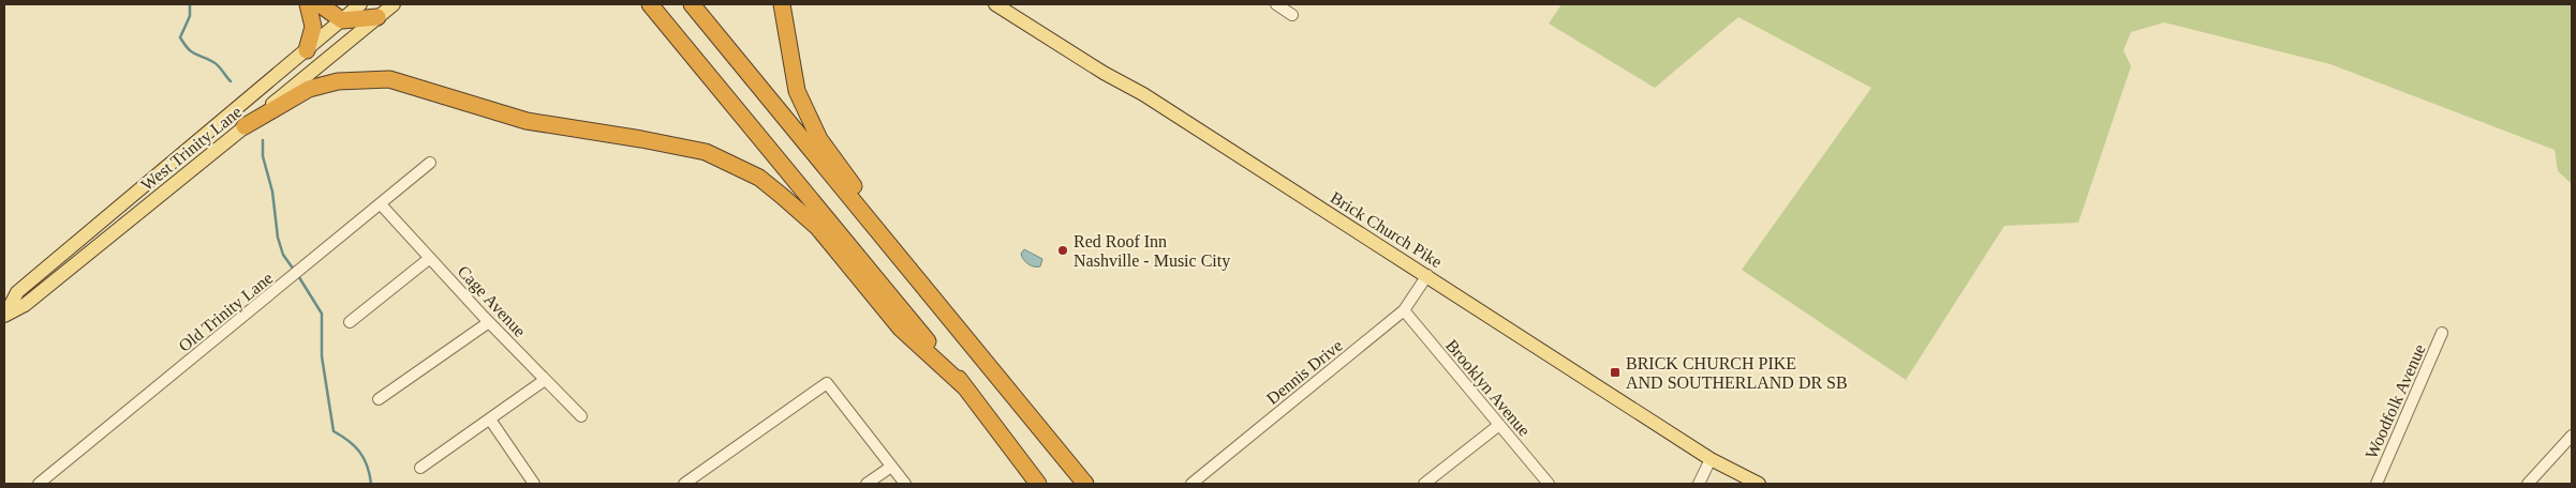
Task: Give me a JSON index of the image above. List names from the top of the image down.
{
  "streets": {
    "main road": ["West Trinity Lane", "Brick Church Pike"],
    "street": [
      "Cage Avenue",
      "Old Trinity Lane",
      "Dennis Drive",
      "Brooklyn Avenue",
      "Woodfolk Avenue"
    ]
  },
  "crossings": [
    ["Brick Church Pike", "Dennis Drive"],
    ["Cage Avenue", "Old Trinity Lane"],
    ["Dennis Drive", "Brooklyn Avenue"]
  ],
  "places": {
    "other": ["Red Roof Inn Nashville - Music City"],
    "transit": ["BRICK CHURCH PIKE AND SOUTHERLAND DR SB"]
  }
}
